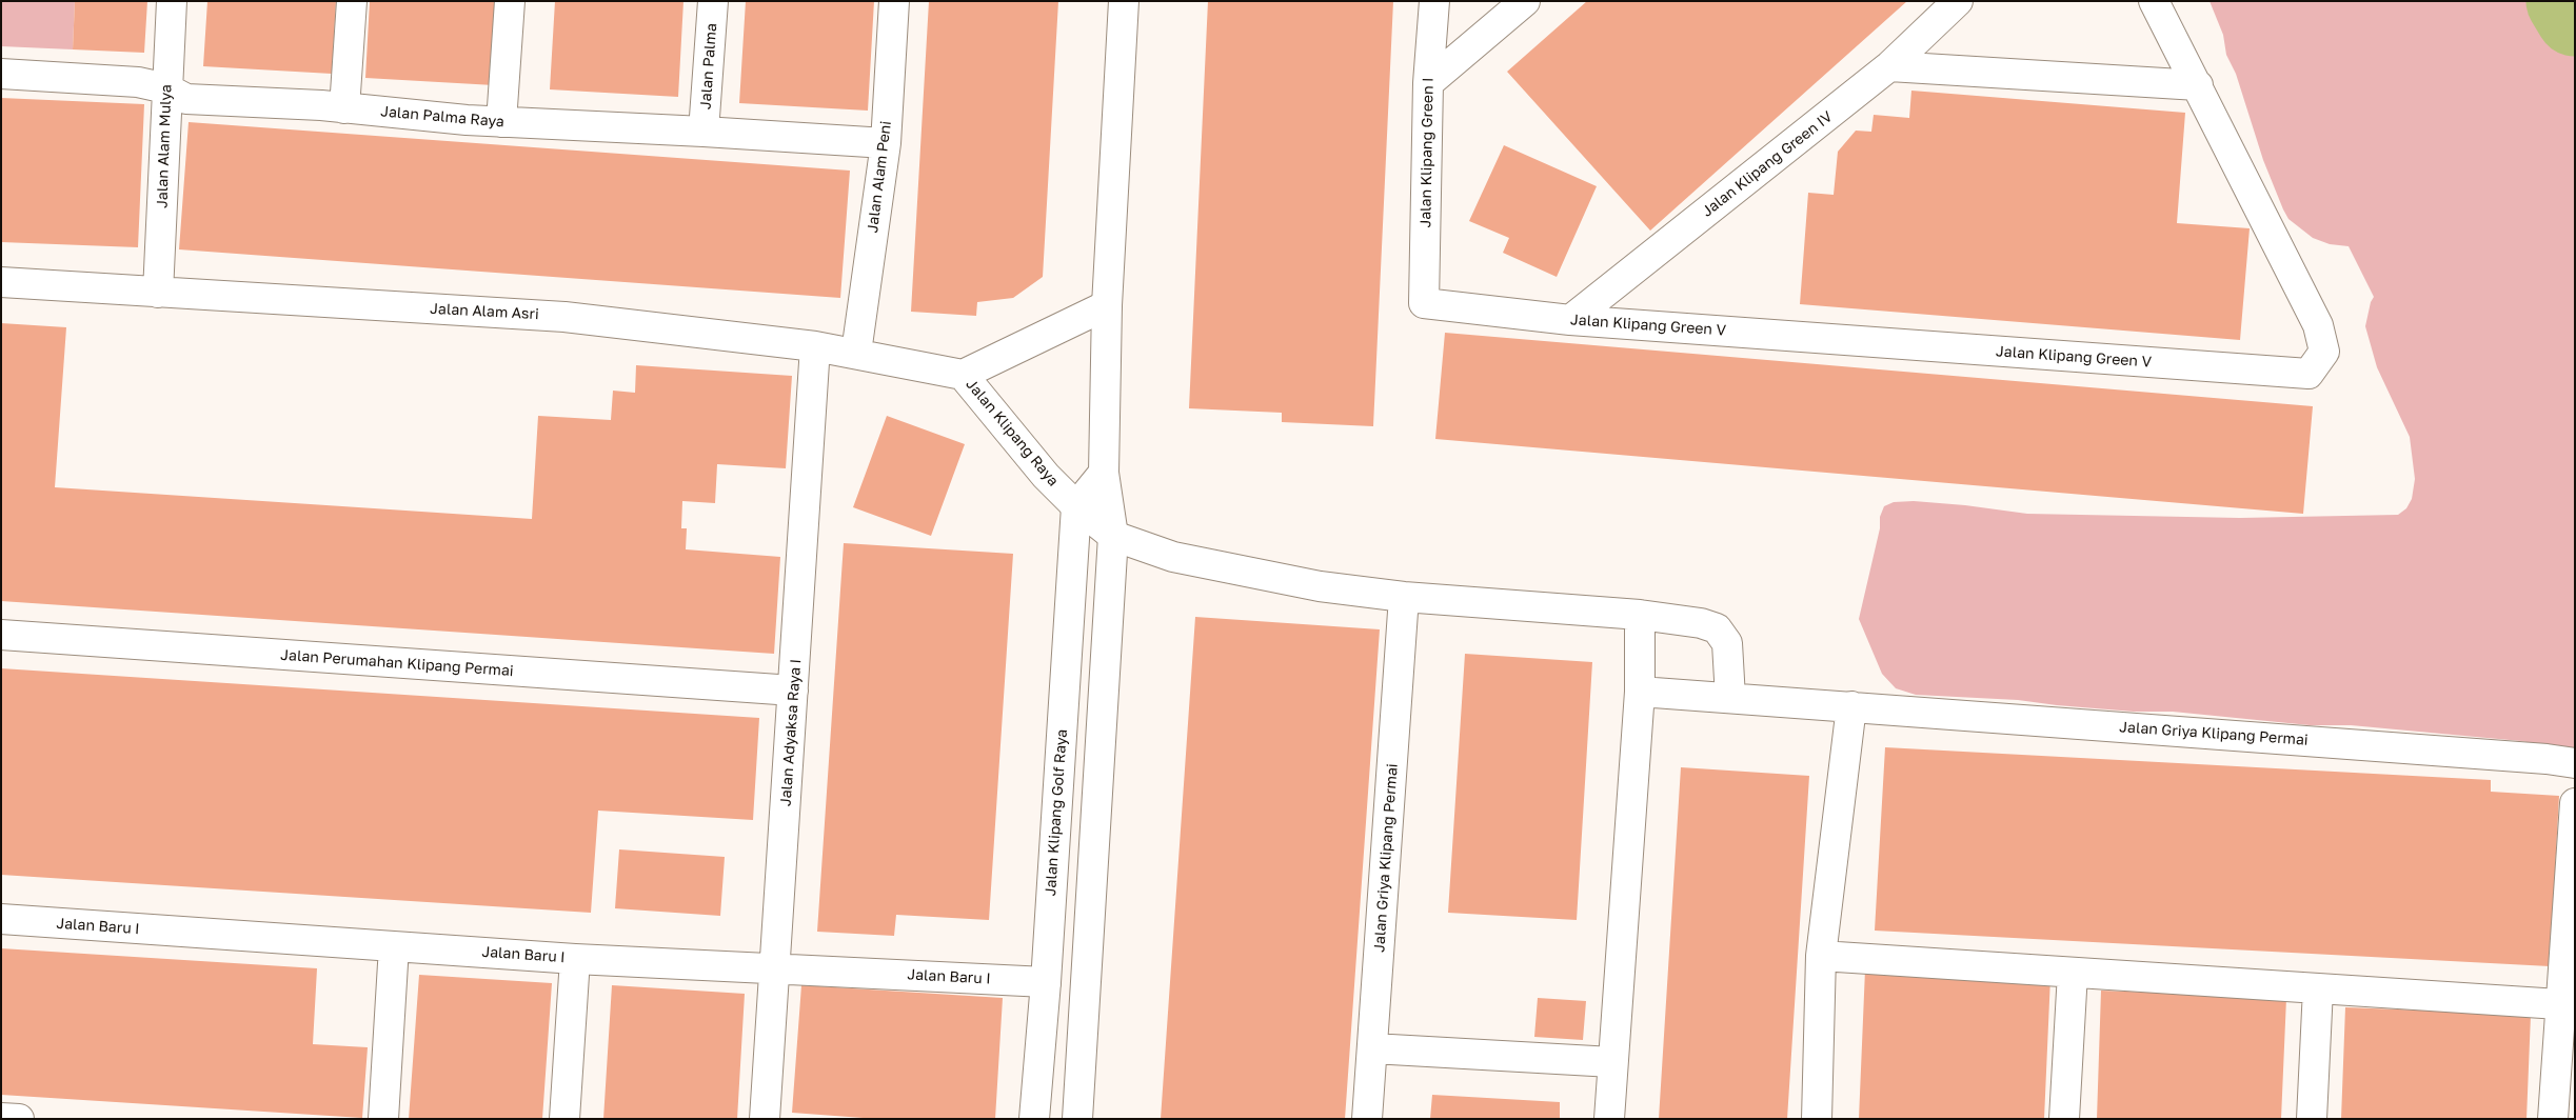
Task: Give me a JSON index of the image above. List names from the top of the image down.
{
  "streets": {
    "street": [
      "Jalan Palma",
      "Jalan Palma Raya",
      "Jalan Alam Mulya",
      "Jalan Klipang Green I",
      "Jalan Klipang Green IV",
      "Jalan Alam Peni",
      "Jalan Alam Asri",
      "Jalan Klipang Green V",
      "Jalan Klipang Raya",
      "Jalan Perumahan Klipang Permai",
      "Jalan Adyaksa Raya I",
      "Jalan Griya Klipang Permai",
      "Jalan Klipang Golf Raya",
      "Jalan Baru I"
    ]
  },
  "crossings": [
    ["Jalan Palma", "Jalan Palma Raya"],
    ["Jalan Palma Raya", "Jalan Alam Mulya"],
    ["Jalan Palma Raya", "Jalan Alam Peni"],
    ["Jalan Alam Mulya", "Jalan Alam Asri"],
    ["Jalan Klipang Green I", "Jalan Klipang Green V"],
    ["Jalan Klipang Green IV", "Jalan Klipang Green V"],
    ["Jalan Alam Peni", "Jalan Alam Asri"],
    ["Jalan Alam Asri", "Jalan Klipang Raya"],
    ["Jalan Alam Asri", "Jalan Adyaksa Raya I"],
    ["Jalan Klipang Raya", "Jalan Klipang Golf Raya"],
    ["Jalan Perumahan Klipang Permai", "Jalan Adyaksa Raya I"],
    ["Jalan Adyaksa Raya I", "Jalan Baru I"],
    ["Jalan Klipang Golf Raya", "Jalan Baru I"]
  ]
}
